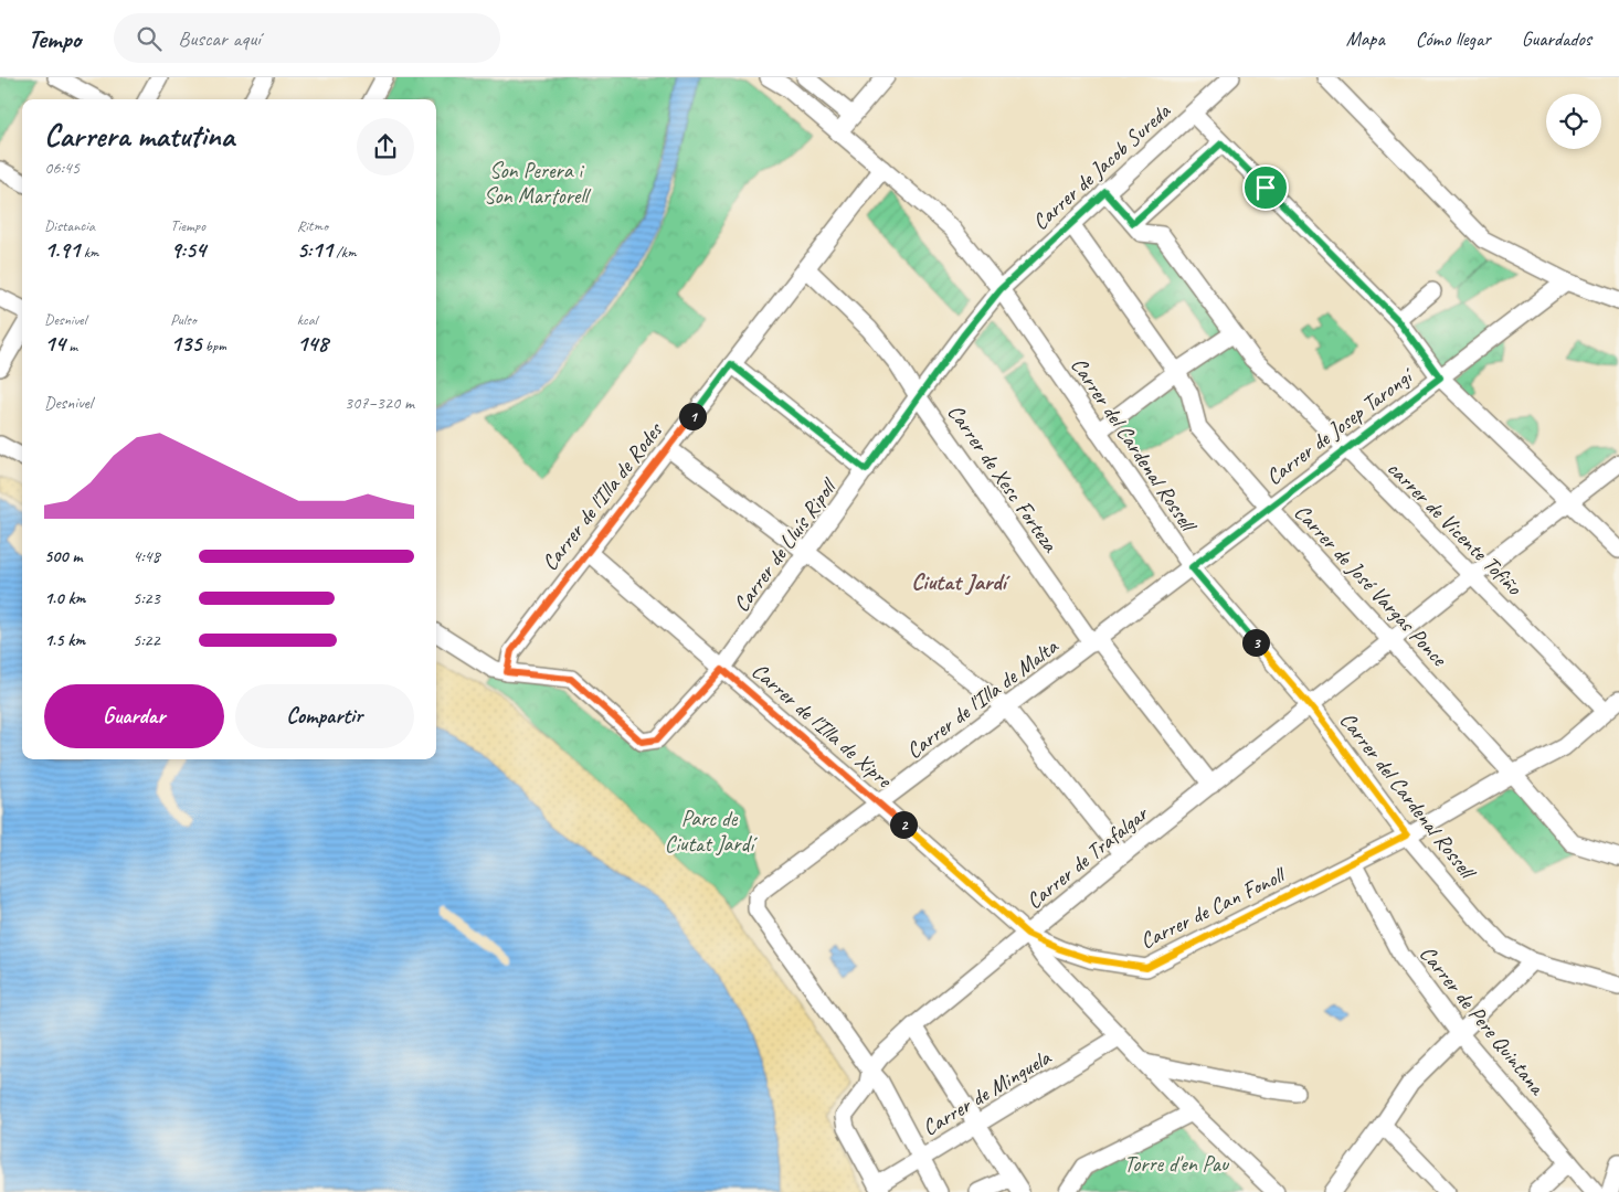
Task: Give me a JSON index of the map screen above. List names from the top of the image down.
{
  "streets": {
    "street": [
      "Carrer de Jacob Sureda",
      "Carrer de Josep Tarongí",
      "Carrer del Cardenal Rossell",
      "Carrer de Xesc Forteza",
      "Carrer de l'Illa de Rodes",
      "carrer de Vicente Tofiño",
      "Carrer de Lluís Ripoll",
      "Carrer de José Vargas Ponce",
      "Carrer de l'Illa de Malta",
      "Carrer de l'Illa de Xipre",
      "Carrer de Trafalgar",
      "Carrer de Can Fonoll",
      "Carrer de Pere Quintana",
      "Carrer de Minguela"
    ]
  },
  "crossings": [
    ["Carrer de Jacob Sureda", "Carrer del Cardenal Rossell"],
    ["Carrer de Jacob Sureda", "Carrer de Lluís Ripoll"],
    ["Carrer de Jacob Sureda", "Carrer de José Vargas Ponce"],
    ["Carrer de Josep Tarongí", "Carrer del Cardenal Rossell"],
    ["Carrer de Josep Tarongí", "carrer de Vicente Tofiño"],
    ["Carrer de Josep Tarongí", "Carrer de José Vargas Ponce"],
    ["Carrer de Josep Tarongí", "Carrer de l'Illa de Malta"],
    ["Carrer del Cardenal Rossell", "Carrer de l'Illa de Rodes"],
    ["Carrer del Cardenal Rossell", "Carrer de Lluís Ripoll"],
    ["Carrer del Cardenal Rossell", "Carrer de l'Illa de Malta"],
    ["Carrer del Cardenal Rossell", "Carrer de Trafalgar"],
    ["Carrer del Cardenal Rossell", "Carrer de Can Fonoll"],
    ["Carrer de Xesc Forteza", "Carrer de l'Illa de Rodes"],
    ["Carrer de Xesc Forteza", "Carrer de Lluís Ripoll"],
    ["Carrer de Xesc Forteza", "Carrer de l'Illa de Malta"],
    ["Carrer de Xesc Forteza", "Carrer de Trafalgar"],
    ["Carrer de l'Illa de Rodes", "Carrer de Lluís Ripoll"],
    ["Carrer de l'Illa de Rodes", "Carrer de l'Illa de Xipre"],
    ["carrer de Vicente Tofiño", "Carrer de Trafalgar"],
    ["carrer de Vicente Tofiño", "Carrer de Can Fonoll"],
    ["Carrer de Lluís Ripoll", "Carrer de l'Illa de Xipre"],
    ["Carrer de José Vargas Ponce", "Carrer de Trafalgar"],
    ["Carrer de José Vargas Ponce", "Carrer de Can Fonoll"],
    ["Carrer de l'Illa de Malta", "Carrer de l'Illa de Xipre"],
    ["Carrer de l'Illa de Malta", "Carrer de Trafalgar"],
    ["Carrer de l'Illa de Xipre", "Carrer de Trafalgar"],
    ["Carrer de l'Illa de Xipre", "Carrer de Can Fonoll"],
    ["Carrer de Trafalgar", "Carrer de Can Fonoll"],
    ["Carrer de Trafalgar", "Carrer de Minguela"],
    ["Carrer de Can Fonoll", "Carrer de Pere Quintana"]
  ],
  "districts": ["Ciutat Jardí"],
  "parks": ["Son Perera i Son Martorell", "Parc de Ciutat Jardí", "Torre d'en Pau"],
  "page": {
    "header": "Tempo",
    "search": "Buscar aquí",
    "nav": ["Mapa", "Cómo llegar", "Guardados"],
    "heading": ["Carrera matutina", "06:45"],
    "stats": [
      ["Distancia", "1.91 km"],
      ["Tiempo", "9:54"],
      ["Ritmo", "5:11 /km"],
      ["Desnivel", "14 m"],
      ["Pulso", "135 bpm"],
      ["kcal", "148"]
    ],
    "chart": ["Desnivel", "307–320 m"],
    "pins": ["1", "3", "2"],
    "list": [
      {
        "name": "500 m",
        "note": "4:48"
      },
      {
        "name": "1.0 km",
        "note": "5:23"
      },
      {
        "name": "1.5 km",
        "note": "5:22"
      }
    ],
    "buttons": ["Guardar", "Compartir"]
  }
}
